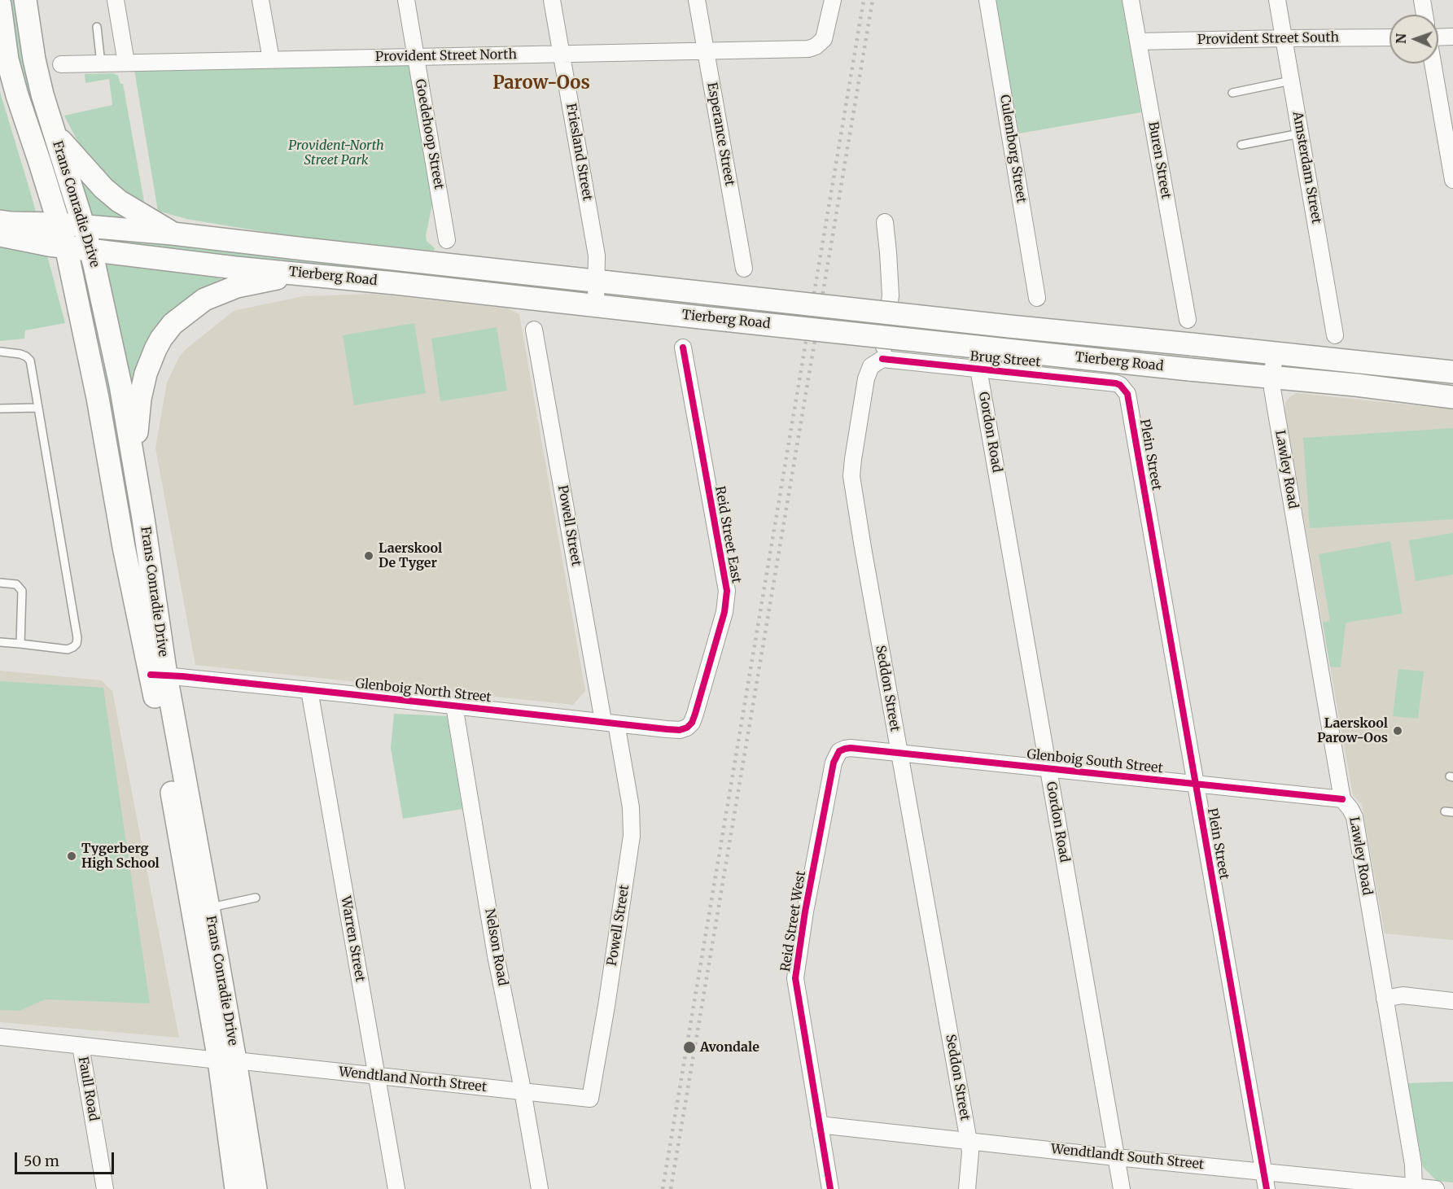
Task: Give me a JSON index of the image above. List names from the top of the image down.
{
  "streets": {
    "main road": ["Frans Conradie Drive", "Tierberg Road"],
    "street": [
      "Provident Street South",
      "Provident Street North",
      "Goedehoop Street",
      "Esperance Street",
      "Culemborg Street",
      "Friesland Street",
      "Buren Street",
      "Amsterdam Street",
      "Brug Street",
      "Gordon Road",
      "Plein Street",
      "Lawley Road",
      "Powell Street",
      "Reid Street East",
      "Seddon Street",
      "Glenboig North Street",
      "Glenboig South Street",
      "Reid Street West",
      "Warren Street",
      "Nelson Road",
      "Wendtland North Street",
      "Faull Road",
      "Wendtlandt South Street"
    ]
  },
  "crossings": [
    ["Provident Street South", "Buren Street"],
    ["Provident Street South", "Amsterdam Street"],
    ["Provident Street North", "Goedehoop Street"],
    ["Provident Street North", "Esperance Street"],
    ["Provident Street North", "Friesland Street"],
    ["Friesland Street", "Tierberg Road"],
    ["Frans Conradie Drive", "Tierberg Road"],
    ["Frans Conradie Drive", "Glenboig North Street"],
    ["Frans Conradie Drive", "Wendtland North Street"],
    ["Tierberg Road", "Lawley Road"],
    ["Brug Street", "Gordon Road"],
    ["Brug Street", "Plein Street"],
    ["Brug Street", "Seddon Street"],
    ["Gordon Road", "Glenboig South Street"],
    ["Gordon Road", "Wendtlandt South Street"],
    ["Plein Street", "Glenboig South Street"],
    ["Plein Street", "Wendtlandt South Street"],
    ["Lawley Road", "Glenboig South Street"],
    ["Lawley Road", "Wendtlandt South Street"],
    ["Powell Street", "Glenboig North Street"],
    ["Powell Street", "Wendtland North Street"],
    ["Reid Street East", "Glenboig North Street"],
    ["Seddon Street", "Glenboig South Street"],
    ["Seddon Street", "Wendtlandt South Street"],
    ["Glenboig North Street", "Warren Street"],
    ["Glenboig North Street", "Nelson Road"],
    ["Glenboig South Street", "Reid Street West"],
    ["Reid Street West", "Wendtlandt South Street"],
    ["Warren Street", "Wendtland North Street"],
    ["Nelson Road", "Wendtland North Street"],
    ["Wendtland North Street", "Faull Road"]
  ],
  "districts": ["Parow-Oos"],
  "parks": ["Provident-North Street Park"],
  "places": [
    "Laerskool De Tyger",
    "Laerskool Parow-Oos",
    "Tygerberg High School",
    "Avondale"
  ],
  "scale_bar": "50 m",
  "north": "left"
}
